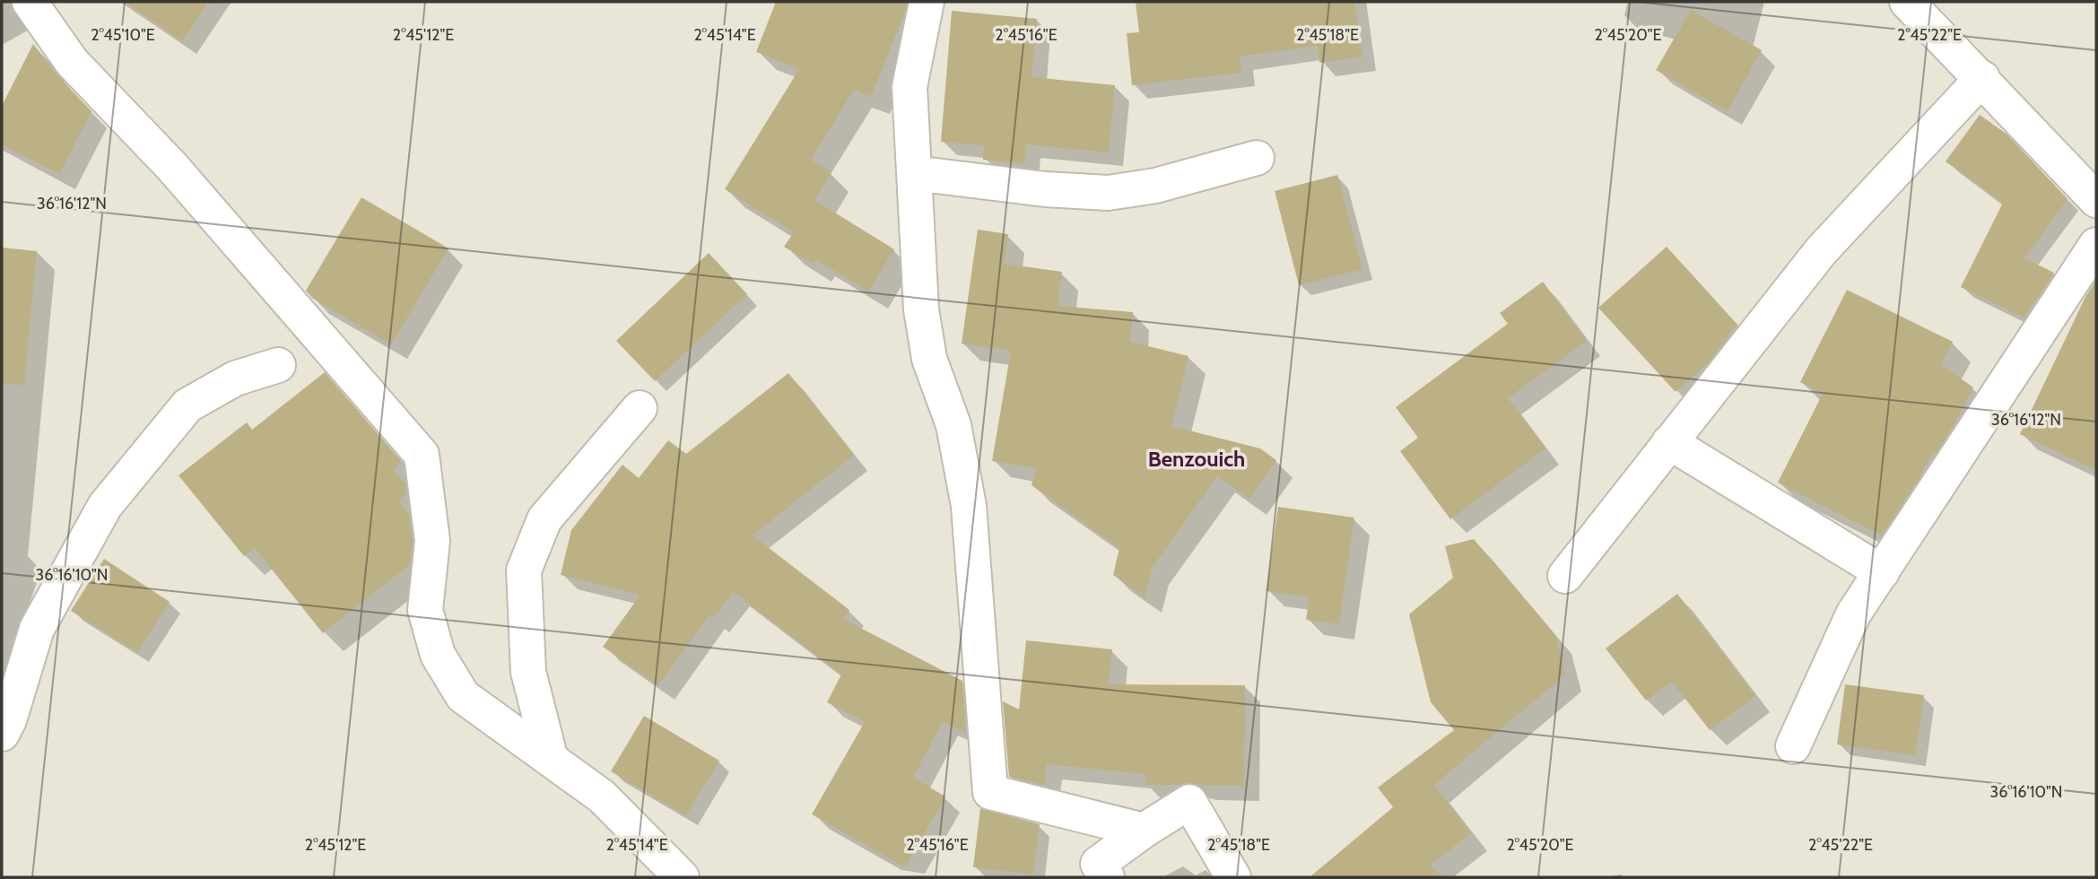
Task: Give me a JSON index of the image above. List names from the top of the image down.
{
  "districts": ["Benzouich"],
  "coordinates": [
    "2°45'10\"E",
    "2°45'12\"E",
    "2°45'14\"E",
    "2°45'16\"E",
    "2°45'18\"E",
    "2°45'20\"E",
    "2°45'22\"E",
    "36°16'12\"N",
    "36°16'10\"N"
  ]
}
